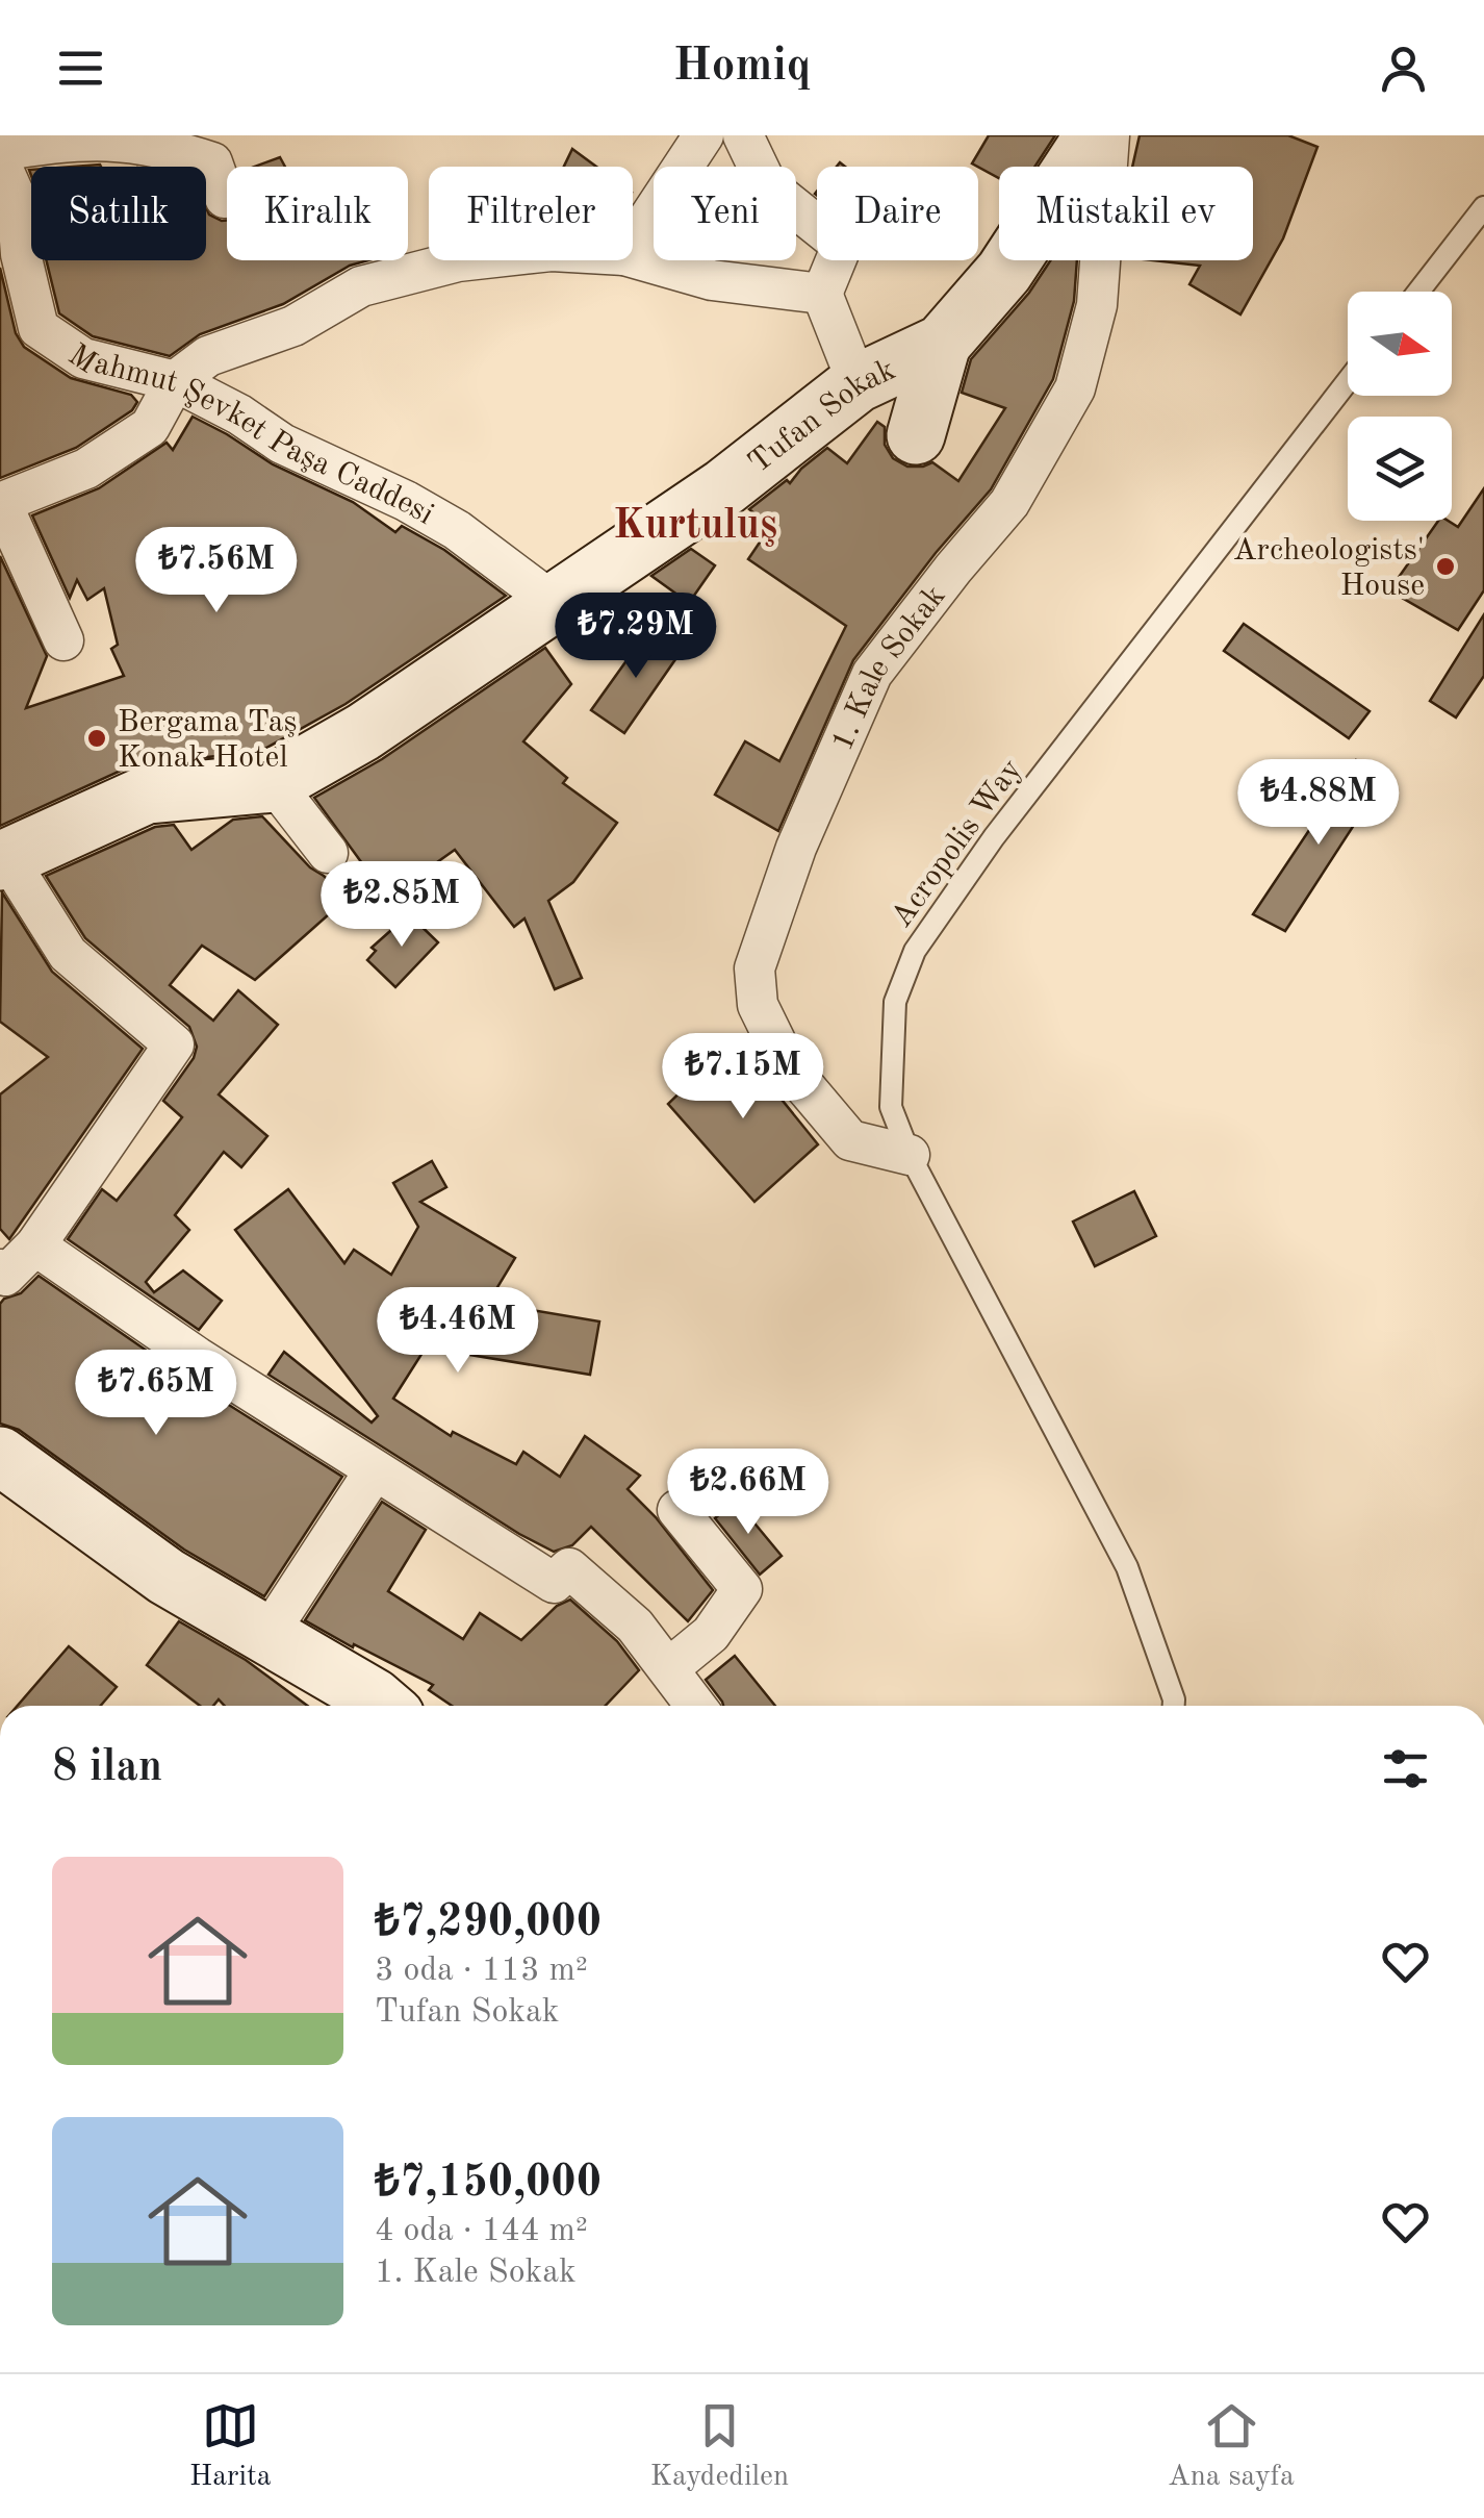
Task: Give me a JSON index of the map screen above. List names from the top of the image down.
{
  "streets": {
    "main road": ["Tufan Sokak"],
    "street": ["Mahmut Şevket Paşa Caddesi", "1. Kale Sokak"],
    "lane": ["Acropolis Way"]
  },
  "crossings": [
    ["Tufan Sokak", "Mahmut Şevket Paşa Caddesi"],
    ["1. Kale Sokak", "Acropolis Way"]
  ],
  "districts": ["Kurtuluş"],
  "places": ["Archeologists' House", "Bergama Taş Konak Hotel"],
  "north": "right",
  "page": {
    "header": "Homiq",
    "chip": [
      "Satılık",
      "Kiralık",
      "Filtreler",
      "Yeni",
      "Daire",
      "Müstakil ev"
    ],
    "price": [
      "₺7.56M",
      "₺7.29M",
      "₺4.88M",
      "₺2.85M",
      "₺7.15M",
      "₺4.46M",
      "₺7.65M",
      "₺2.66M"
    ],
    "heading": "8 ilan",
    "list": [
      {
        "name": "₺7,290,000",
        "note": "3 oda · 113 m² · Tufan Sokak"
      },
      {
        "name": "₺7,150,000",
        "note": "4 oda · 144 m² · 1. Kale Sokak"
      }
    ],
    "tabs": ["Harita", "Kaydedilen", "Ana sayfa"]
  }
}
